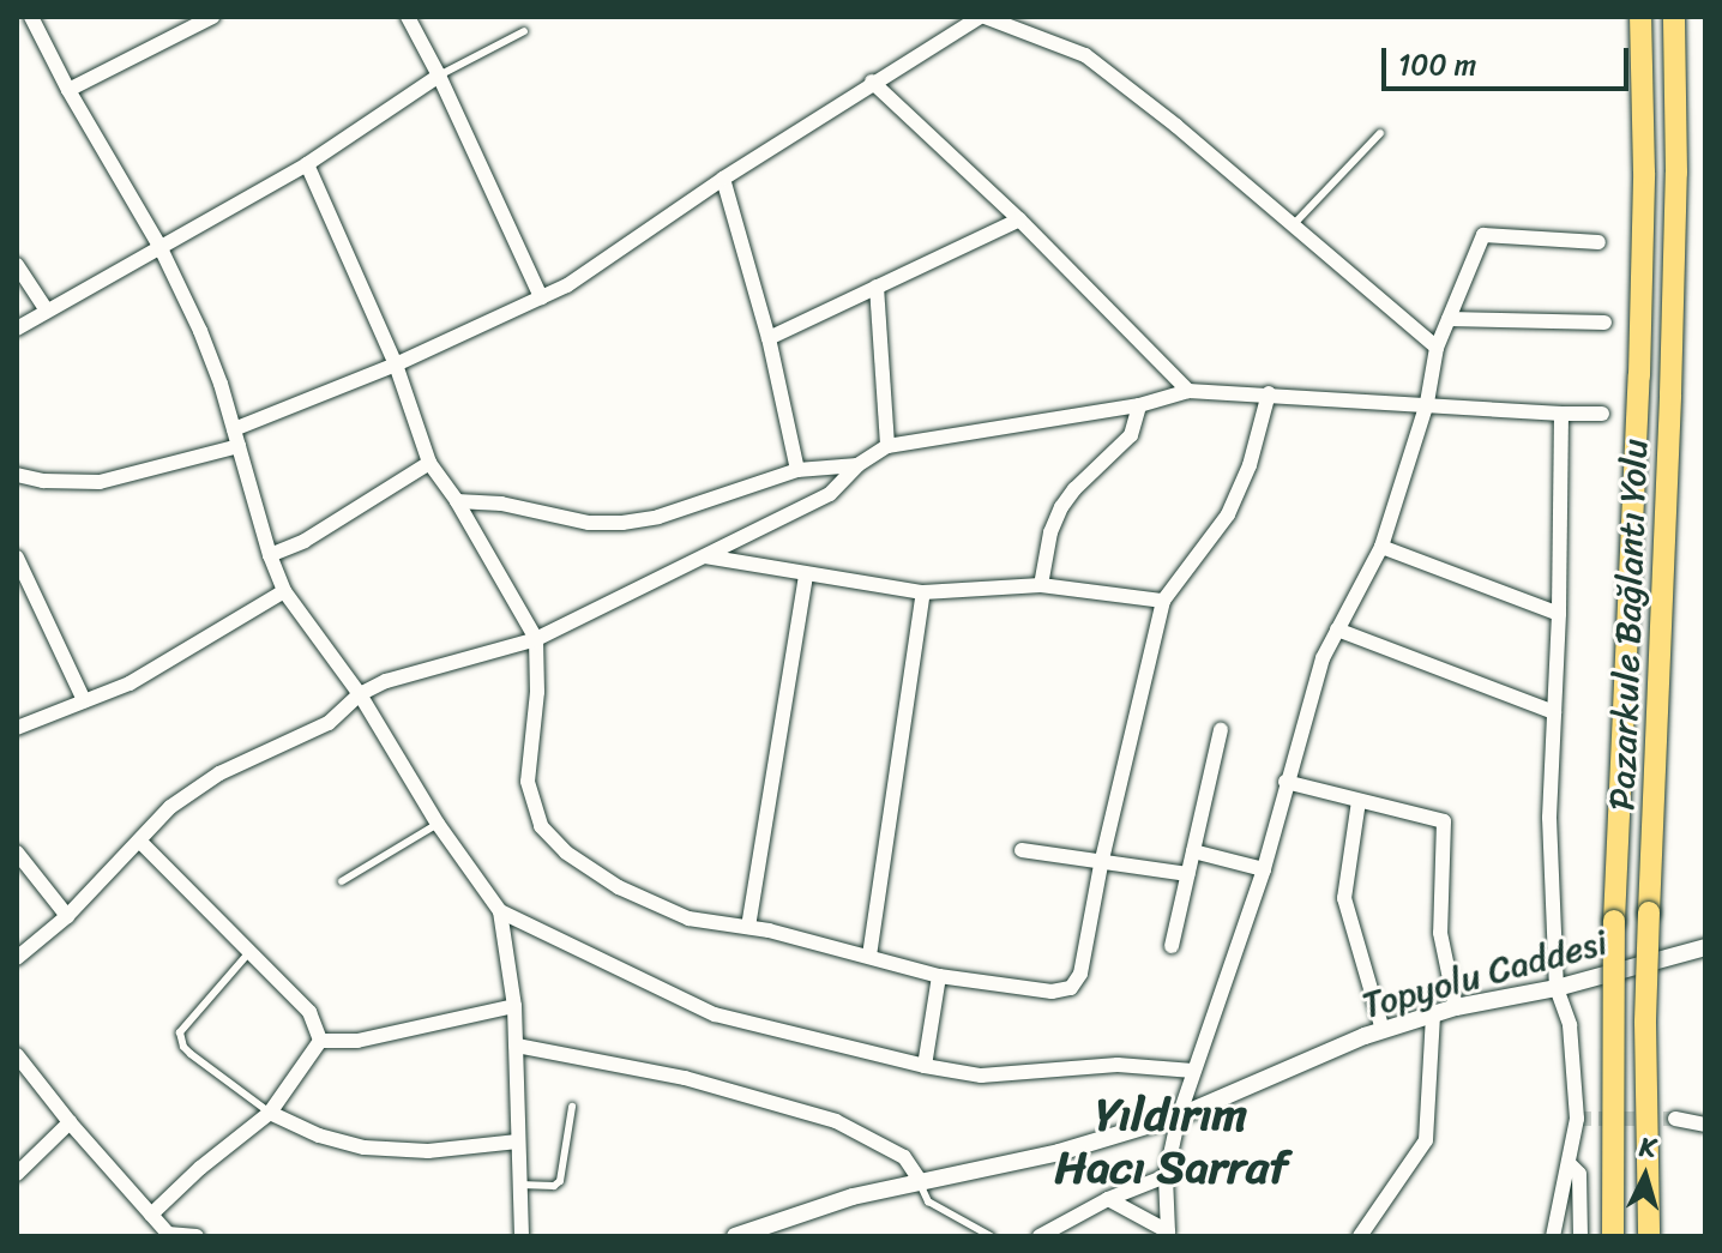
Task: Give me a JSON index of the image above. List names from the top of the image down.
{
  "streets": {
    "main road": ["Pazarkule Bağlantı Yolu"],
    "street": ["Topyolu Caddesi"]
  },
  "districts": ["Yıldırım Hacı Sarraf"],
  "scale_bar": "100 m",
  "north": "top"
}
